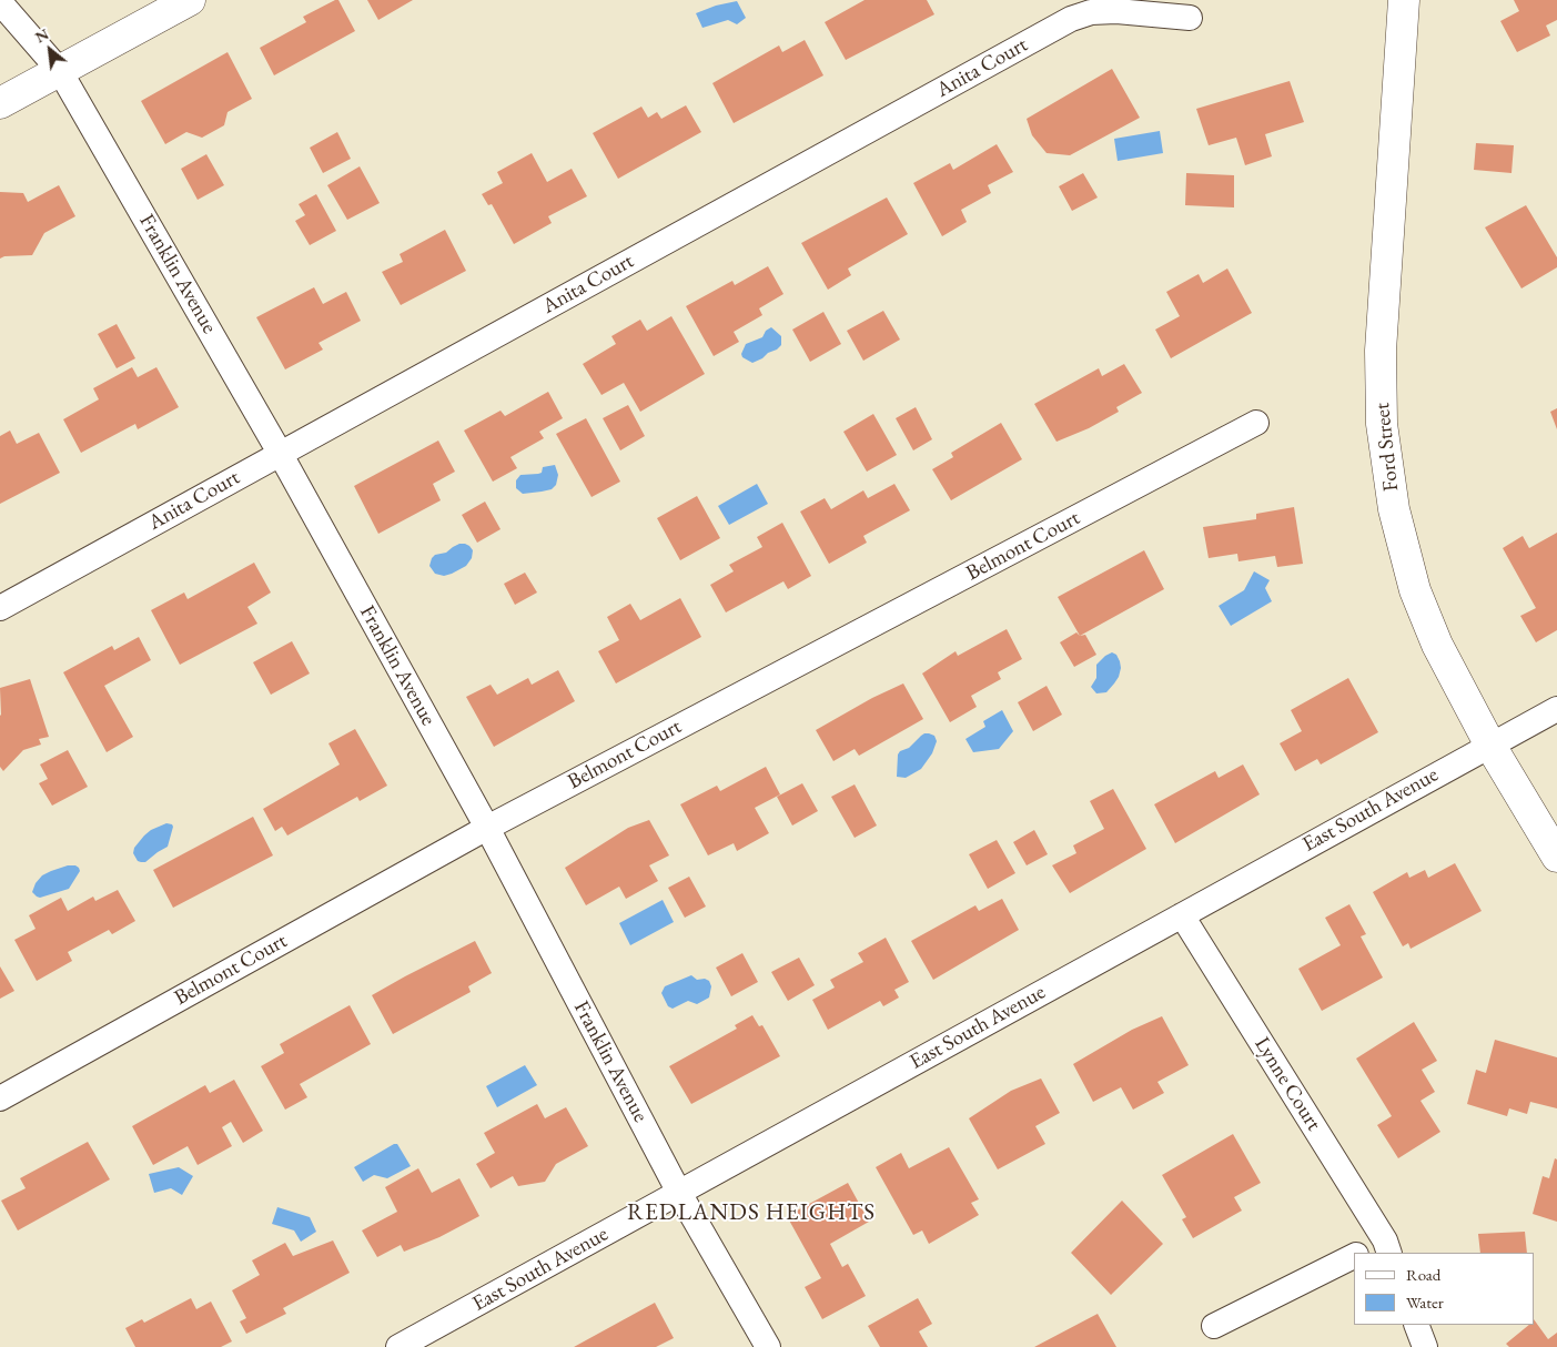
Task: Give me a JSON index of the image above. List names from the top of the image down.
{
  "streets": {
    "street": [
      "Anita Court",
      "Franklin Avenue",
      "Ford Street",
      "Belmont Court",
      "East South Avenue",
      "Lynne Court"
    ]
  },
  "crossings": [
    ["Anita Court", "Franklin Avenue"],
    ["Franklin Avenue", "Belmont Court"],
    ["Franklin Avenue", "East South Avenue"],
    ["Ford Street", "East South Avenue"],
    ["East South Avenue", "Lynne Court"]
  ],
  "districts": ["REDLANDS HEIGHTS"],
  "legend": ["Road", "Water"],
  "north": "top left"
}
